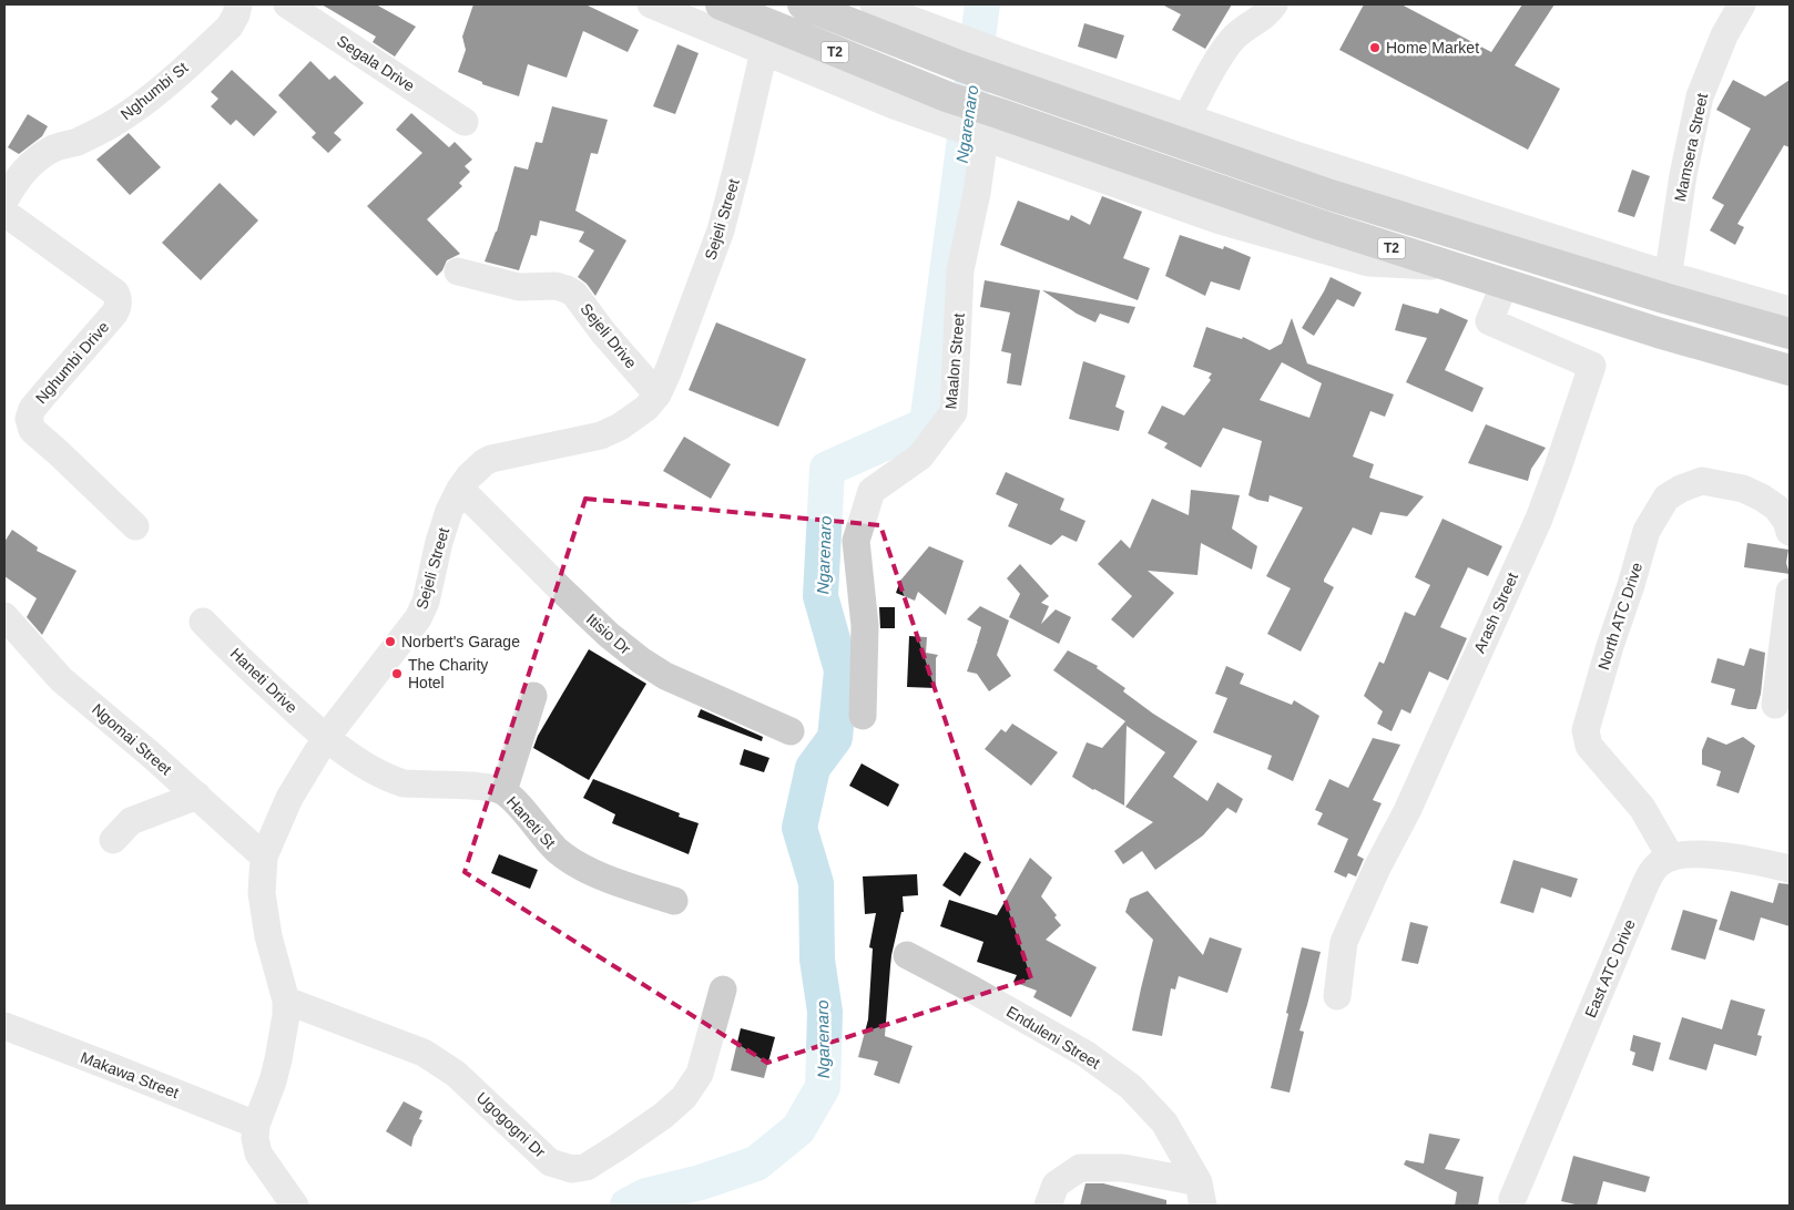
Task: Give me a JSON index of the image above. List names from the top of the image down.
{
  "streets": {
    "highway": ["T2"],
    "street": [
      "Segala Drive",
      "Nghumbi St",
      "Mamsera Street",
      "Sejeli Street",
      "Sejeli Drive",
      "Maalon Street",
      "Nghumbi Drive",
      "Arash Street",
      "North ATC Drive",
      "Itisio Dr",
      "Haneti Drive",
      "Ngomai Street",
      "Haneti St",
      "East ATC Drive",
      "Enduleni Street",
      "Makawa Street",
      "Ugogogni Dr"
    ]
  },
  "crossings": [
    ["T2", "Mamsera Street"],
    ["T2", "Maalon Street"],
    ["T2", "Arash Street"],
    ["Sejeli Street", "Sejeli Drive"],
    ["Sejeli Street", "Itisio Dr"],
    ["Sejeli Street", "Haneti Drive"],
    ["Sejeli Street", "Ngomai Street"],
    ["Sejeli Street", "Haneti St"],
    ["Sejeli Street", "Makawa Street"],
    ["Sejeli Street", "Ugogogni Dr"],
    ["North ATC Drive", "East ATC Drive"],
    ["Haneti Drive", "Haneti St"]
  ],
  "water": ["Ngarenaro"],
  "places": ["Home Market", "Norbert's Garage", "The Charity Hotel"]
}
